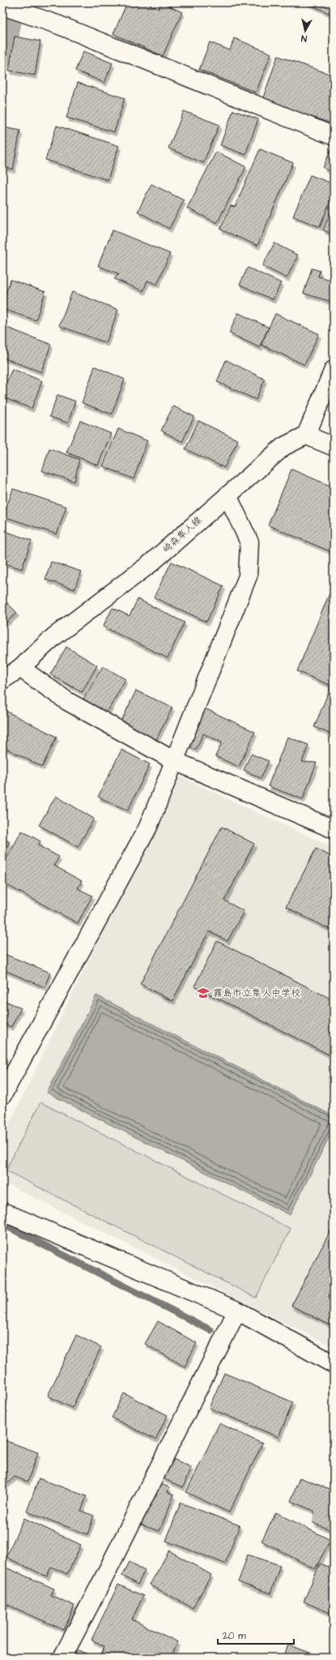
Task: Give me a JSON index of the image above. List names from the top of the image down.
{
  "streets": {
    "street": ["崎森隼人線"]
  },
  "places": {
    "school or university": ["霧島市立隼人中学校"]
  },
  "scale_bar": "20 m",
  "north": "bottom"
}
